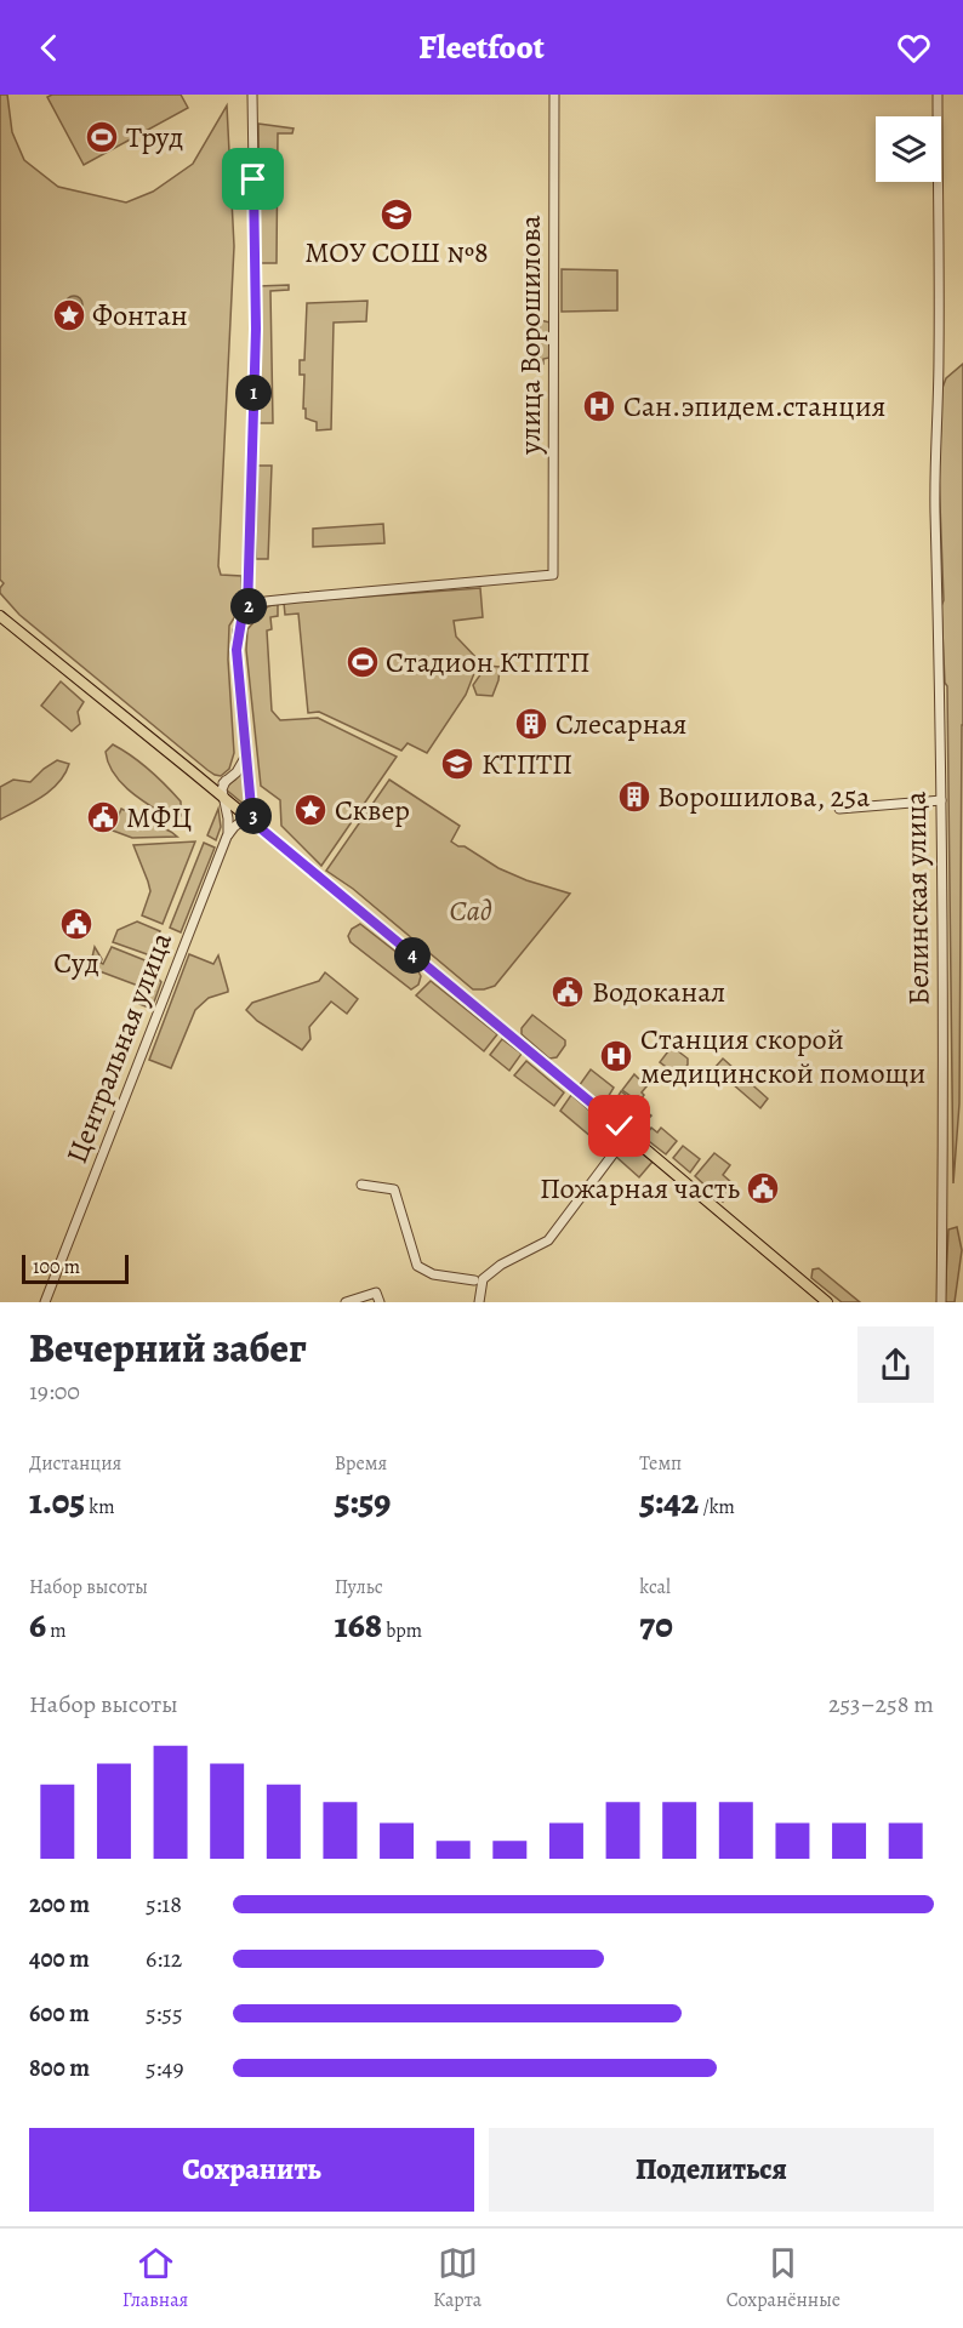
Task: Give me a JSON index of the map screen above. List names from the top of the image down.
{
  "streets": {
    "street": ["улица Ворошилова", "Белинская улица", "Центральная улица"]
  },
  "parks": ["Сад"],
  "places": {
    "sports": ["Труд", "Стадион КТПТП"],
    "school or university": ["МОУ СОШ №8", "КТПТП"],
    "place": ["Фонтан", "Сквер"],
    "hospital": ["Сан.эпидем.станция", "Станция скорой медицинской помощи"],
    "building": ["Слесарная", "Ворошилова, 25а"],
    "public building": [
      "МФЦ",
      "Суд",
      "Водоканал",
      "Пожарная часть"
    ]
  },
  "scale_bar": "100 m",
  "page": {
    "header": "Fleetfoot",
    "pins": [
      "1",
      "2",
      "3",
      "4"
    ],
    "scale": "100 m",
    "heading": ["Вечерний забег", "19:00"],
    "stats": [
      ["Дистанция", "1.05 km"],
      ["Время", "5:59"],
      ["Темп", "5:42 /km"],
      ["Набор высоты", "6 m"],
      ["Пульс", "168 bpm"],
      ["kcal", "70"]
    ],
    "chart": ["Набор высоты", "253–258 m"],
    "list": [
      {
        "name": "200 m",
        "note": "5:18"
      },
      {
        "name": "400 m",
        "note": "6:12"
      },
      {
        "name": "600 m",
        "note": "5:55"
      },
      {
        "name": "800 m",
        "note": "5:49"
      }
    ],
    "buttons": ["Сохранить", "Поделиться"],
    "tabs": ["Главная", "Карта", "Сохранённые"]
  }
}
